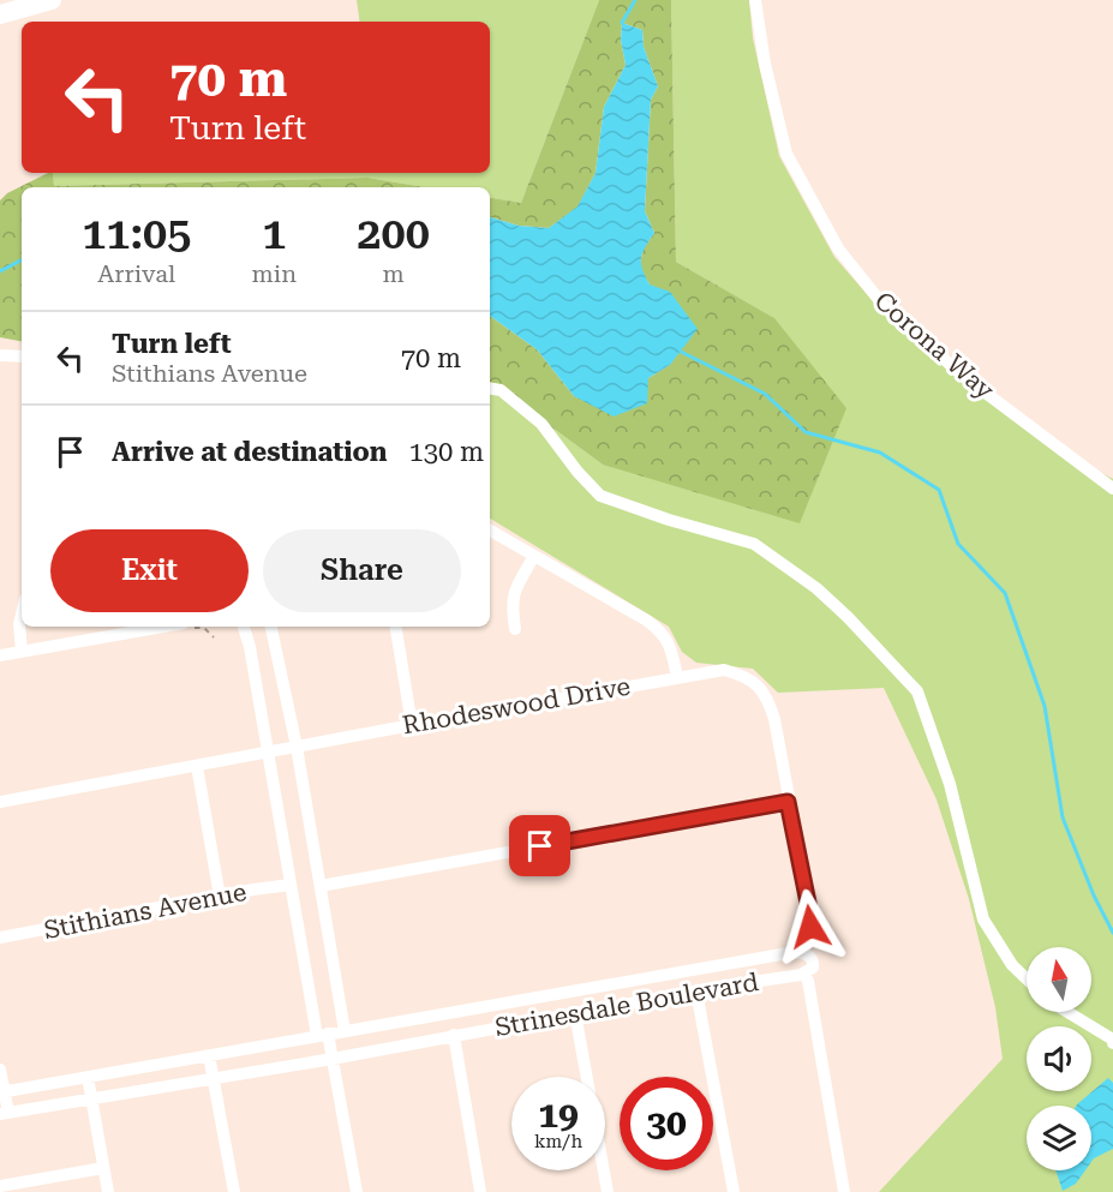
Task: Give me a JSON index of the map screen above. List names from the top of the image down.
{
  "streets": {
    "street": [
      "Corona Way",
      "Rhodeswood Drive",
      "Stithians Avenue",
      "Strinesdale Boulevard"
    ]
  },
  "crossings": [
    ["Rhodeswood Drive", "Strinesdale Boulevard"]
  ],
  "north": "top",
  "page": {
    "turn": ["70 m", "Turn left"],
    "eta": [
      "11:05",
      "Arrival",
      "1",
      "min",
      "200",
      "m"
    ],
    "list": [
      {
        "name": "Turn left",
        "note": "Stithians Avenue",
        "value": "70 m"
      },
      {
        "name": "Arrive at destination",
        "value": "130 m"
      }
    ],
    "buttons": ["Exit", "Share"],
    "speed": "19 km/h",
    "limit": "30"
  }
}
